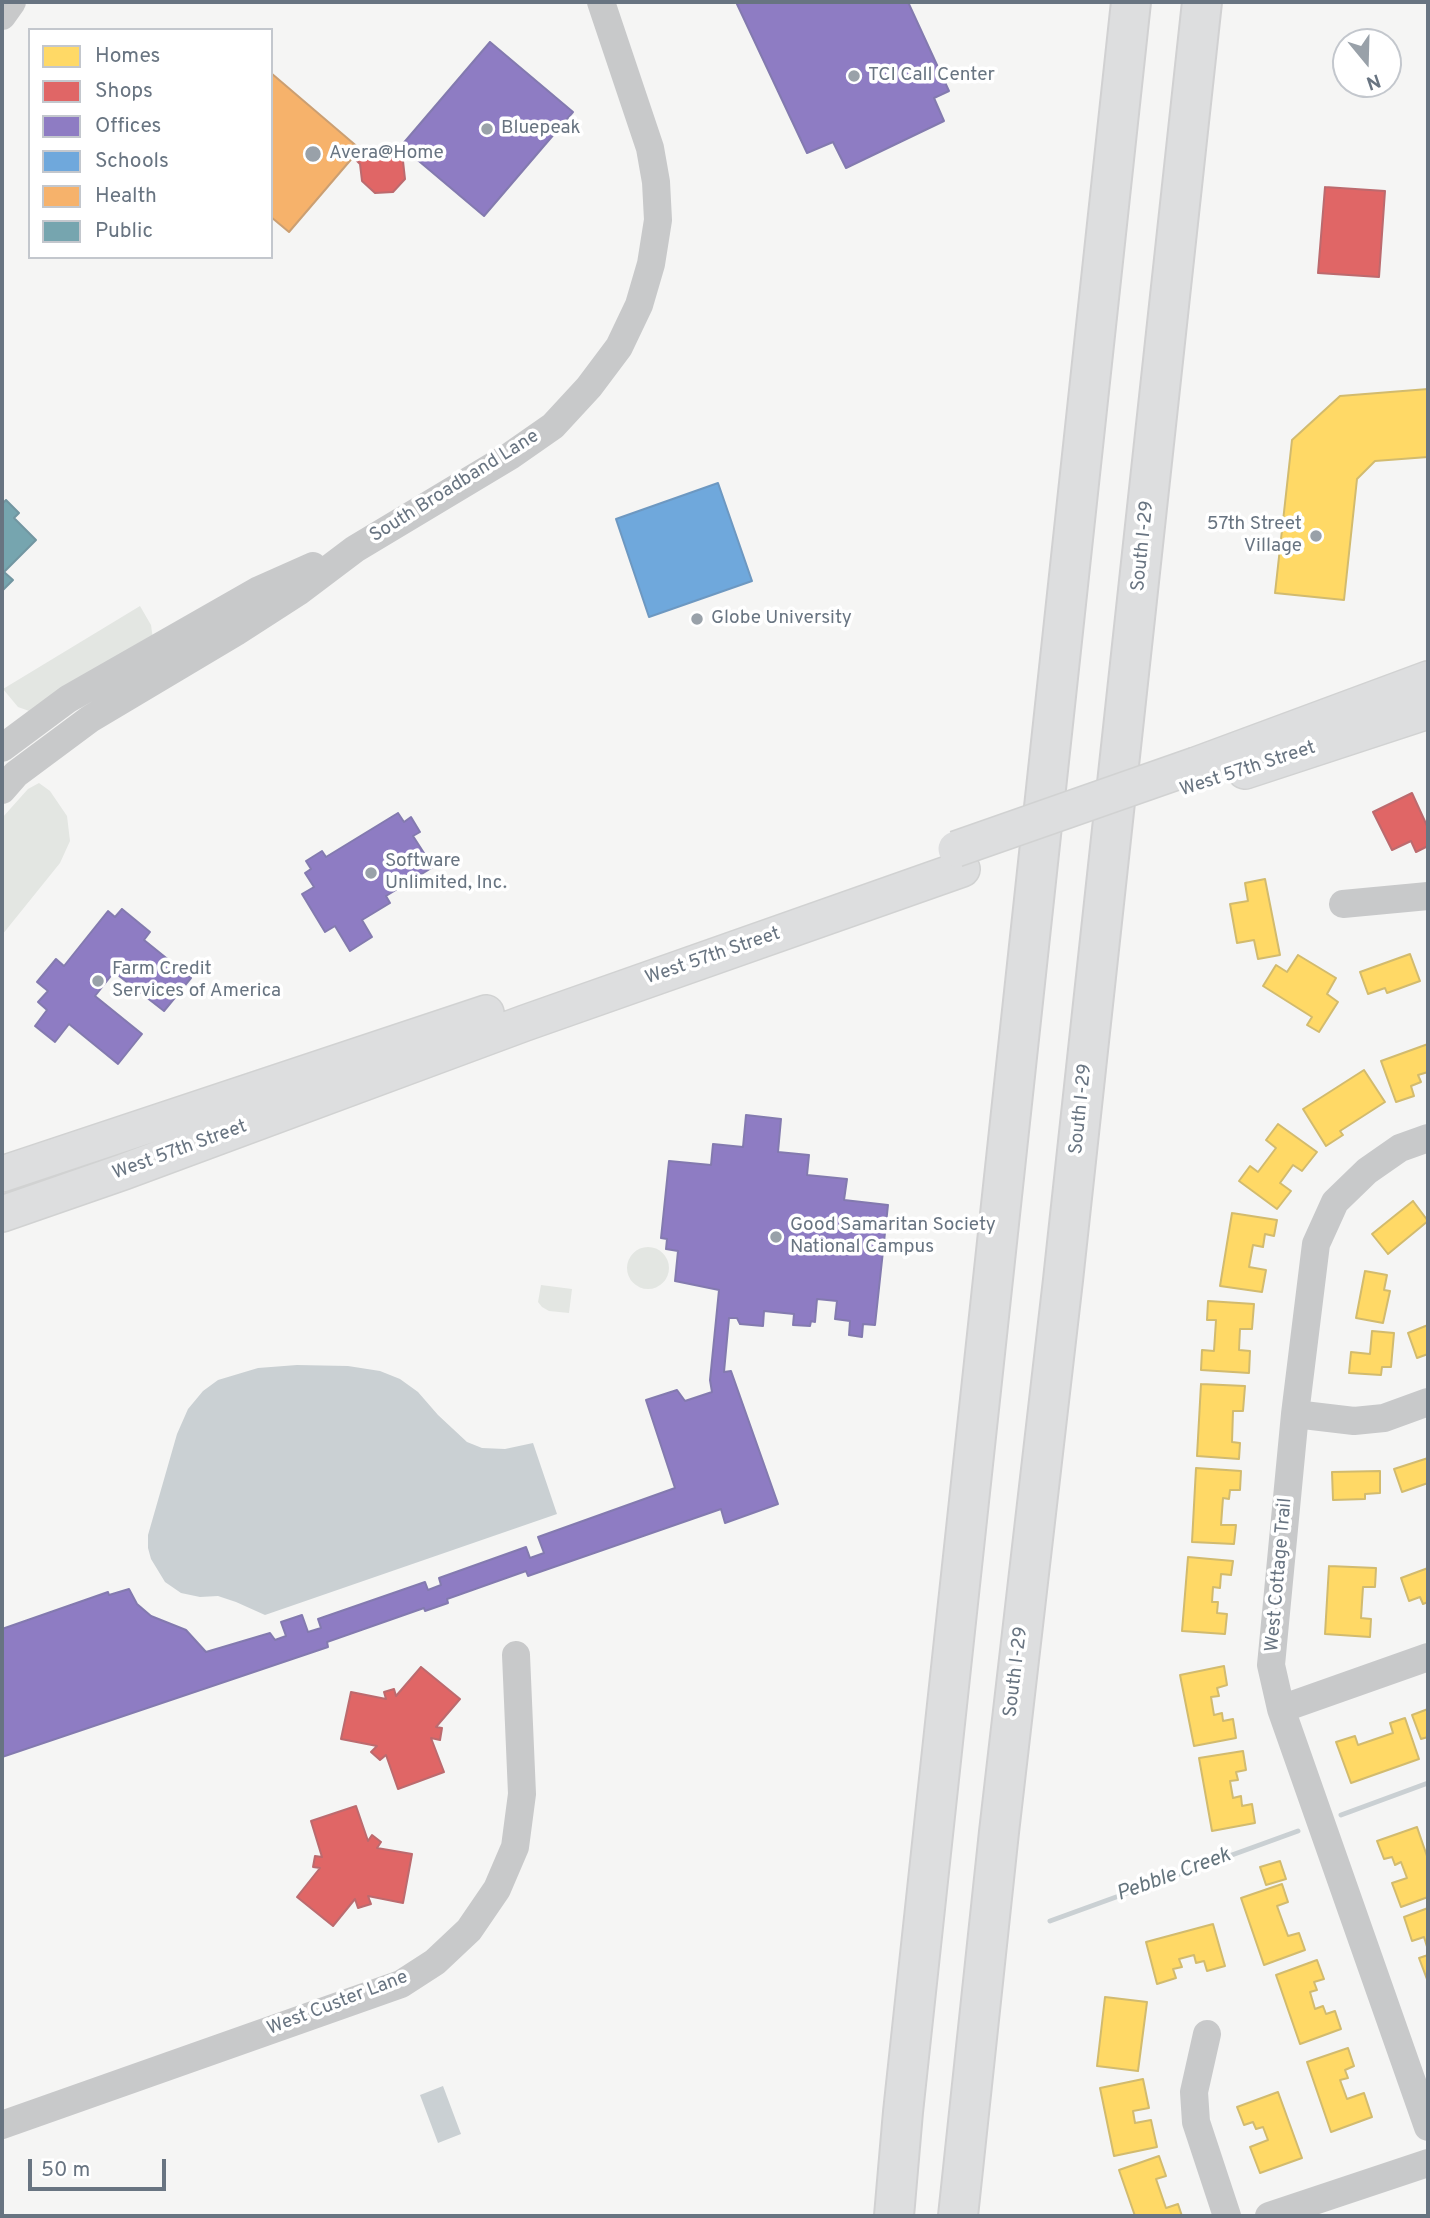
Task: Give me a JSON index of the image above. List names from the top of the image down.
{
  "streets": {
    "highway": ["South I-29"],
    "main road": ["West 57th Street"],
    "street": ["South Broadband Lane", "West Cottage Trail", "West Custer Lane"]
  },
  "water": ["Pebble Creek"],
  "places": [
    "TCI Call Center",
    "Bluepeak",
    "Avera@Home",
    "57th Street Village",
    "Globe University",
    "Software Unlimited, Inc.",
    "Farm Credit Services of America",
    "Good Samaritan Society National Campus"
  ],
  "legend": [
    "Homes",
    "Shops",
    "Offices",
    "Schools",
    "Health",
    "Public"
  ],
  "scale_bar": "50 m",
  "north": "bottom"
}
